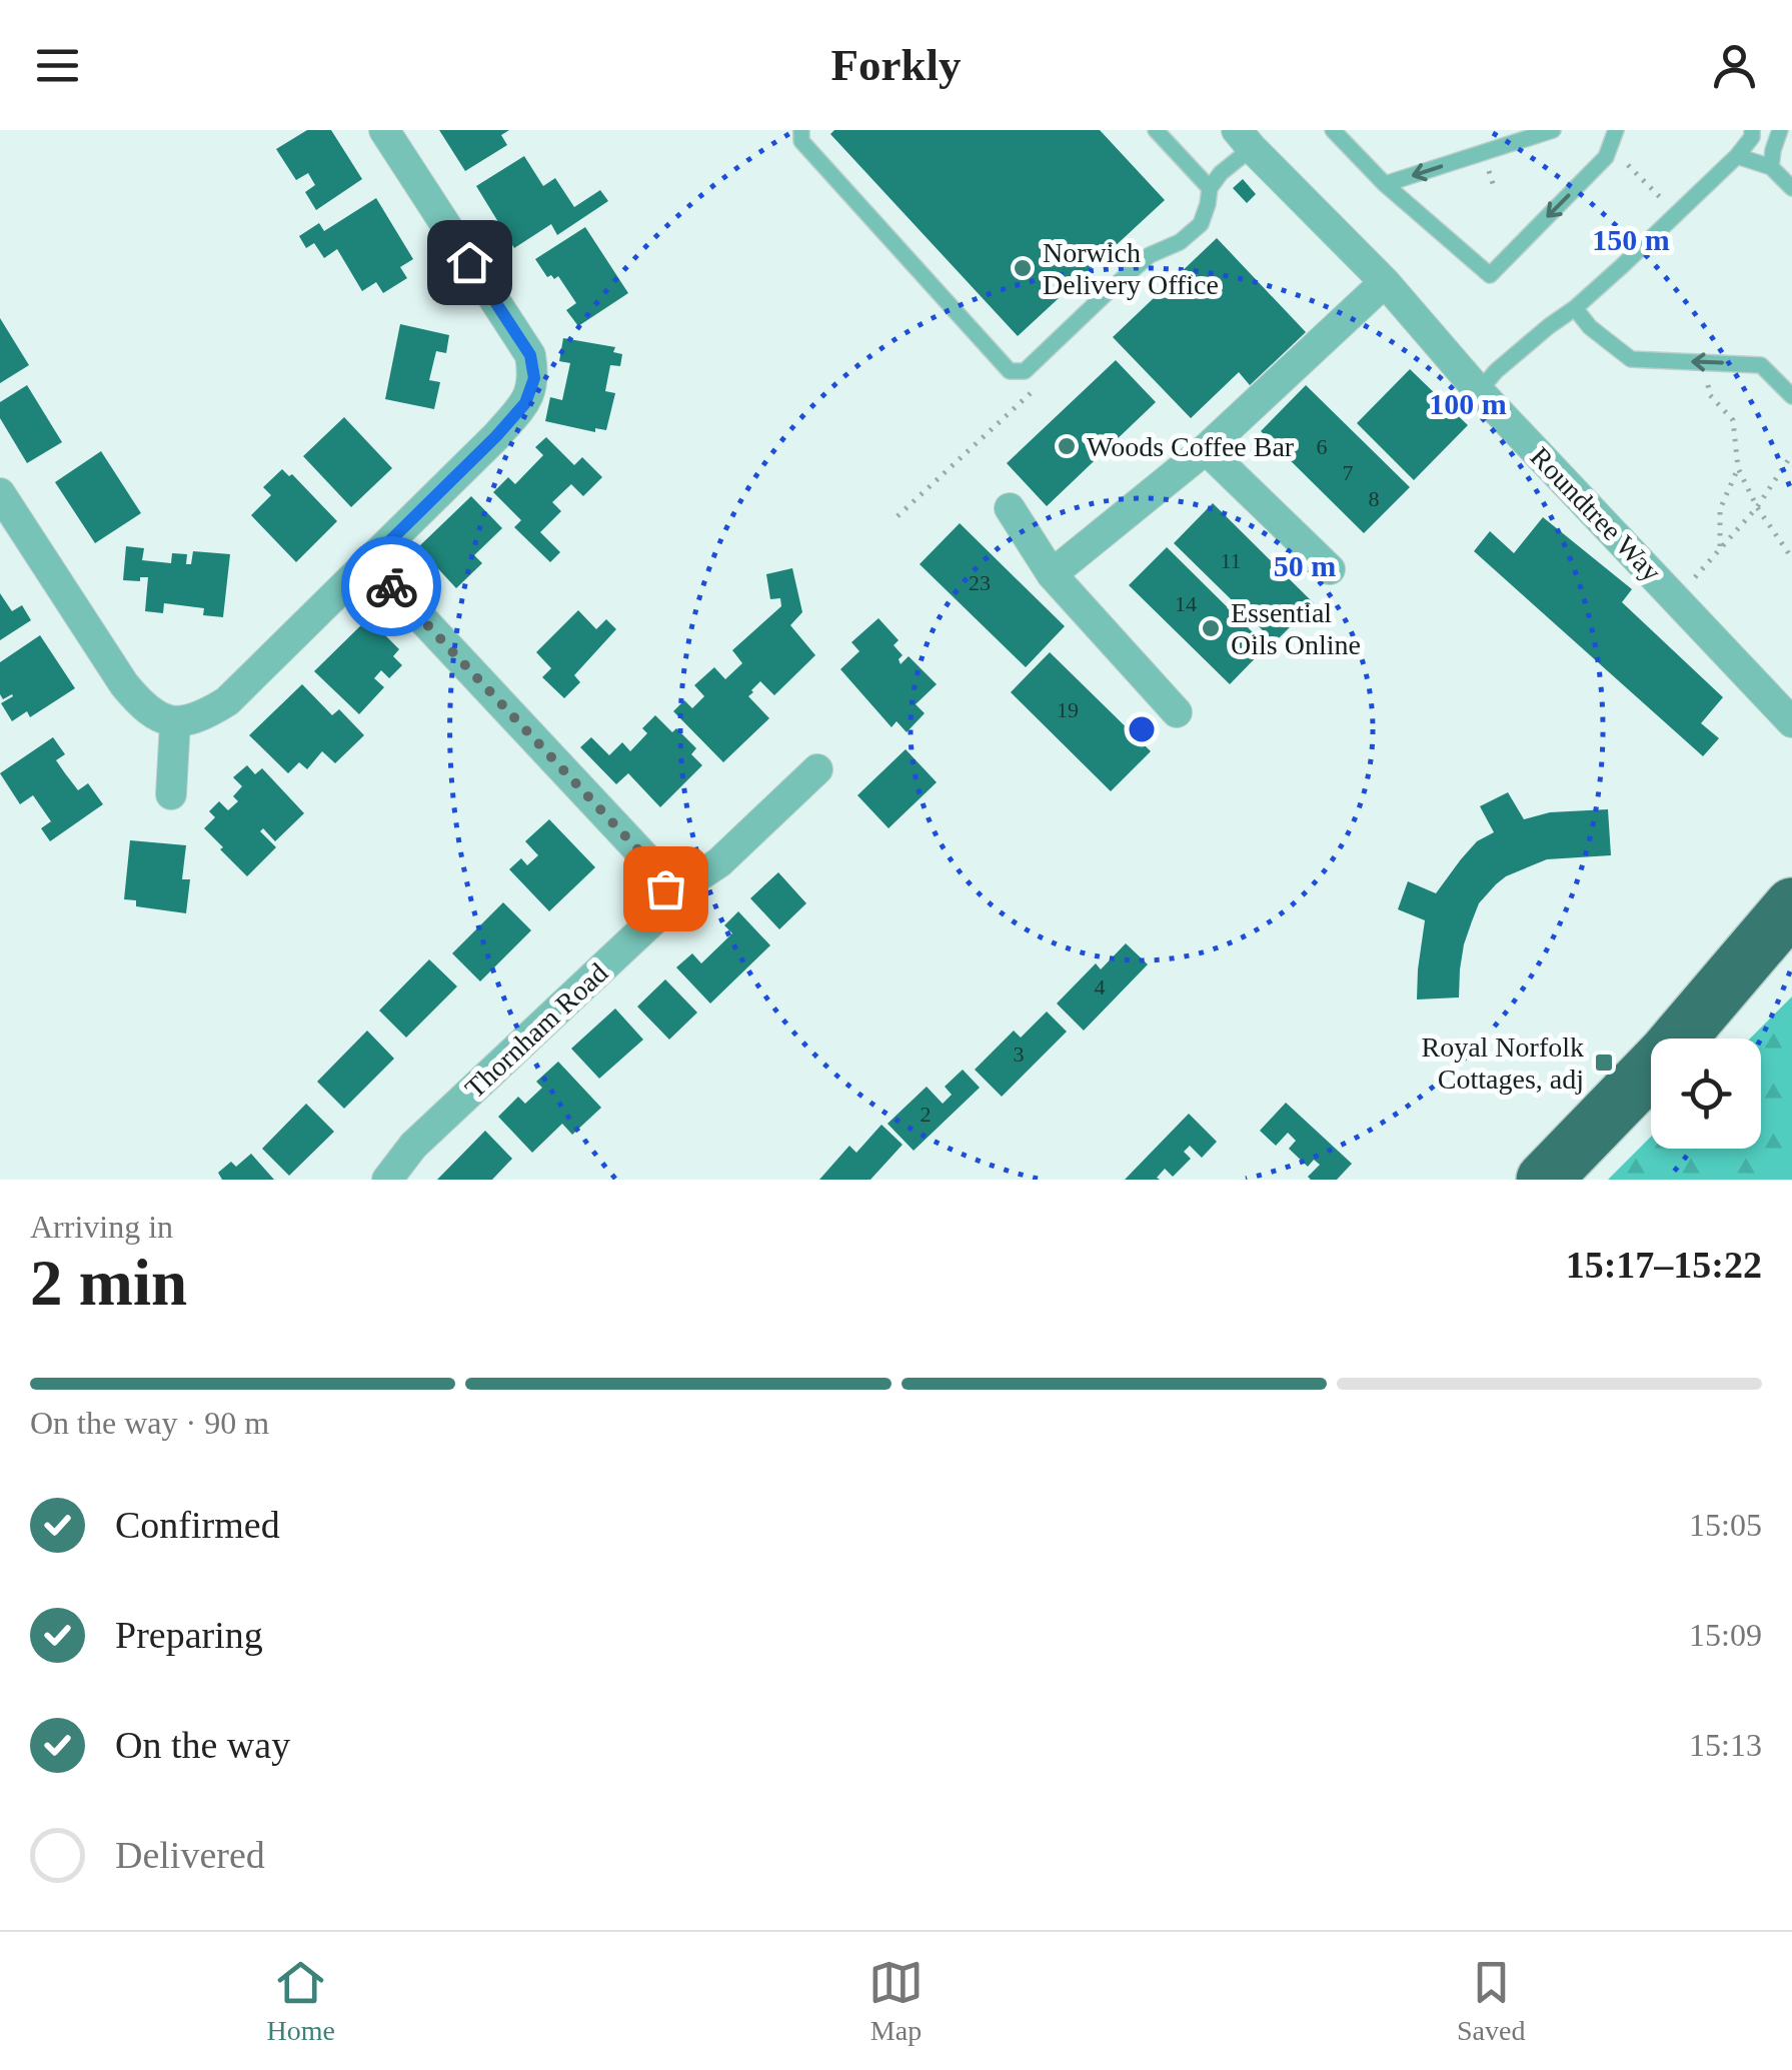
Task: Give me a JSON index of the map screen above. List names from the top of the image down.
{
  "streets": {
    "street": ["Roundtree Way", "Thornham Road"]
  },
  "places": {
    "other": ["Norwich Delivery Office", "Woods Coffee Bar", "Essential Oils Online"],
    "transit": ["Royal Norfolk Cottages, adj"]
  },
  "house_numbers": [
    "6",
    "7",
    "8",
    "11",
    "23",
    "14",
    "19",
    "4",
    "3",
    "2"
  ],
  "page": {
    "header": "Forkly",
    "heading": ["2 min", "Arriving in", "15:17–15:22"],
    "bar": "On the way · 90 m",
    "list": [
      ["Confirmed", "15:05"],
      ["Preparing", "15:09"],
      ["On the way", "15:13"],
      "Delivered"
    ],
    "tabs": ["Home", "Map", "Saved"]
  },
  "rings": ["150 m", "100 m", "50 m"]
}
